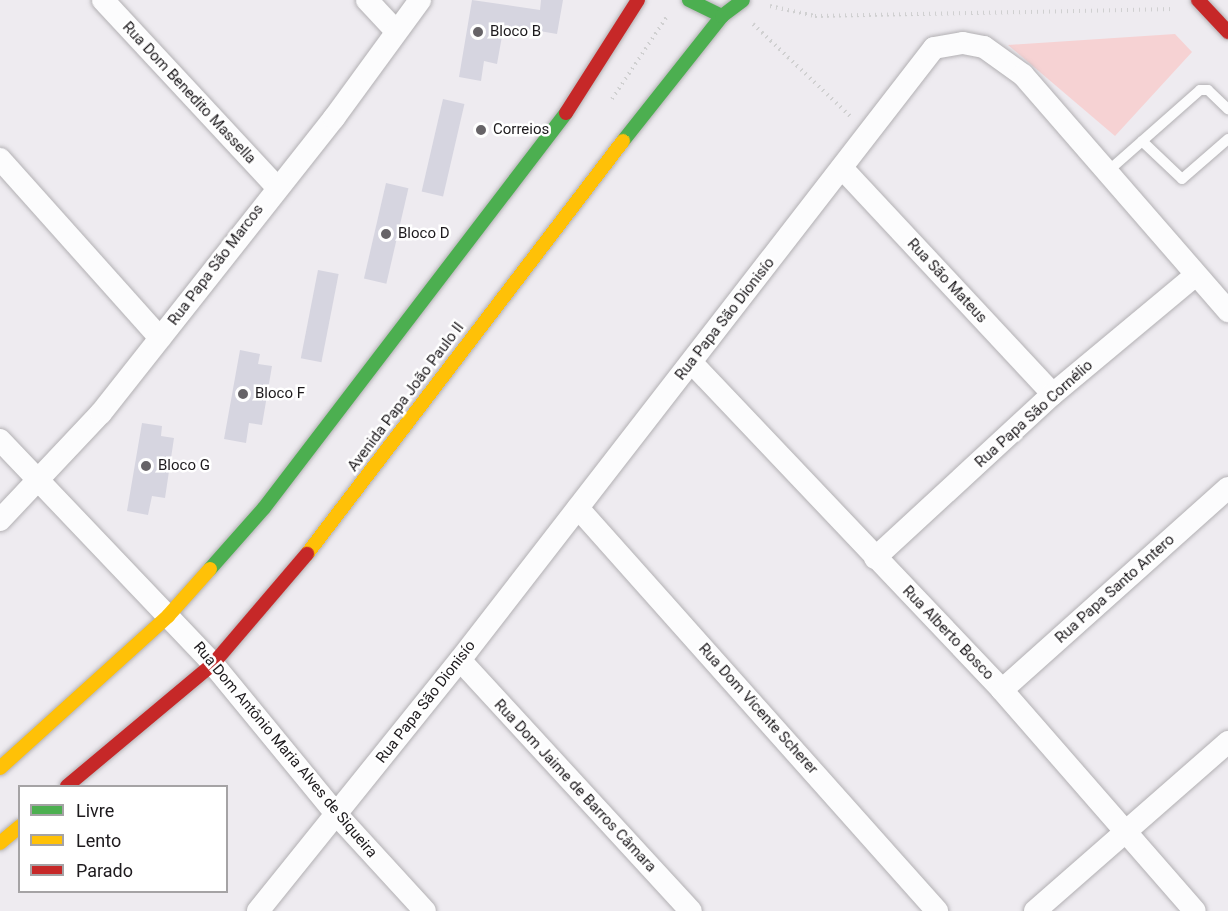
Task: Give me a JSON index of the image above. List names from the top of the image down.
{
  "streets": {
    "street": [
      "Rua Dom Benedito Massella",
      "Rua Papa São Marcos",
      "Rua São Mateus",
      "Rua Papa São Dionisío",
      "Avenida Papa João Paulo II",
      "Rua Papa São Cornélio",
      "Rua Papa Santo Antero",
      "Rua Alberto Bosco",
      "Rua Dom Vicente Scherer",
      "Rua Dom Antônio Maria Alves de Siqueira",
      "Rua Dom Jaime de Barros Câmara"
    ]
  },
  "crossings": [
    ["Rua Dom Benedito Massella", "Rua Papa São Marcos"],
    ["Rua Papa São Marcos", "Rua Dom Antônio Maria Alves de Siqueira"],
    ["Rua São Mateus", "Rua Papa São Dionisío"],
    ["Rua São Mateus", "Rua Papa São Cornélio"],
    ["Rua Papa São Dionisío", "Rua Papa São Cornélio"],
    ["Rua Papa São Dionisío", "Rua Alberto Bosco"],
    ["Rua Papa São Dionisío", "Rua Dom Vicente Scherer"],
    ["Rua Papa São Dionisío", "Rua Dom Antônio Maria Alves de Siqueira"],
    ["Rua Papa São Dionisío", "Rua Dom Jaime de Barros Câmara"],
    ["Avenida Papa João Paulo II", "Rua Dom Antônio Maria Alves de Siqueira"],
    ["Rua Papa São Cornélio", "Rua Alberto Bosco"],
    ["Rua Papa Santo Antero", "Rua Alberto Bosco"]
  ],
  "places": [
    "Bloco B",
    "Correios",
    "Bloco D",
    "Bloco F",
    "Bloco G"
  ],
  "legend": ["Livre", "Lento", "Parado"]
}
